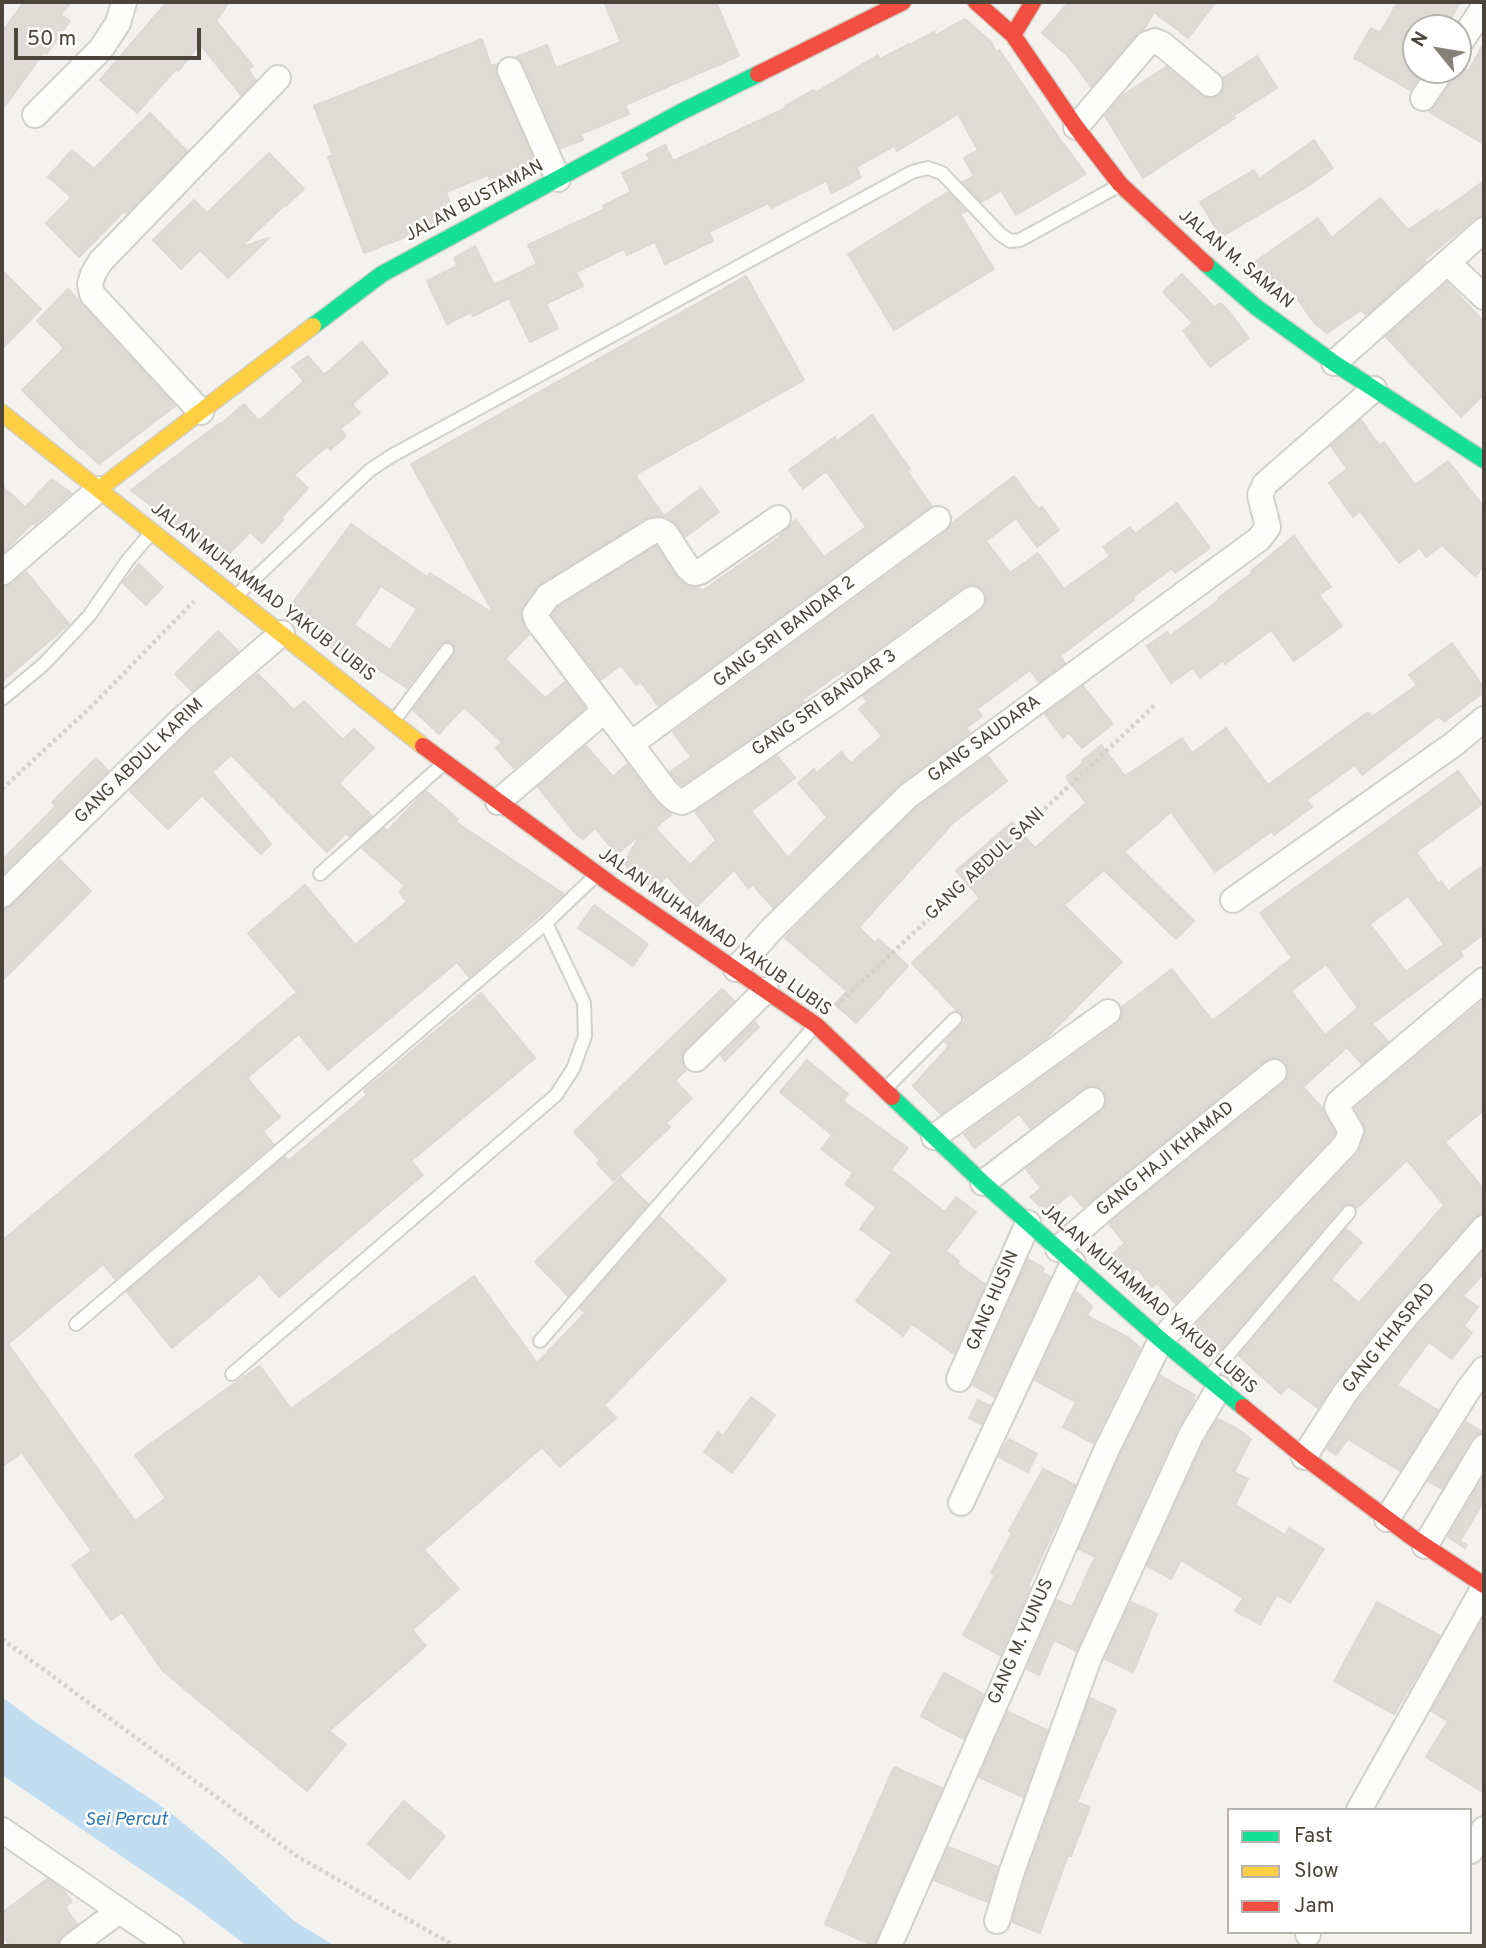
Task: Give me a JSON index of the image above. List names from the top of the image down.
{
  "streets": {
    "main road": ["JALAN BUSTAMAN", "JALAN M. SAMAN", "JALAN MUHAMMAD YAKUB LUBIS"],
    "street": [
      "GANG SRI BANDAR 2",
      "GANG SRI BANDAR 3",
      "GANG SAUDARA",
      "GANG ABDUL KARIM",
      "GANG HAJI KHAMAD",
      "GANG HUSIN",
      "GANG KHASRAD",
      "GANG M. YUNUS"
    ],
    "path": ["GANG ABDUL SANI"]
  },
  "crossings": [
    ["JALAN BUSTAMAN", "JALAN MUHAMMAD YAKUB LUBIS"],
    ["JALAN M. SAMAN", "GANG SAUDARA"],
    ["JALAN MUHAMMAD YAKUB LUBIS", "GANG SAUDARA"],
    ["JALAN MUHAMMAD YAKUB LUBIS", "GANG ABDUL KARIM"],
    ["JALAN MUHAMMAD YAKUB LUBIS", "GANG ABDUL SANI"],
    ["JALAN MUHAMMAD YAKUB LUBIS", "GANG HAJI KHAMAD"],
    ["JALAN MUHAMMAD YAKUB LUBIS", "GANG HUSIN"],
    ["JALAN MUHAMMAD YAKUB LUBIS", "GANG KHASRAD"],
    ["JALAN MUHAMMAD YAKUB LUBIS", "GANG M. YUNUS"],
    ["GANG SRI BANDAR 2", "GANG SRI BANDAR 3"]
  ],
  "water": ["Sei Percut"],
  "legend": ["Fast", "Slow", "Jam"],
  "scale_bar": "50 m",
  "north": "top left"
}
